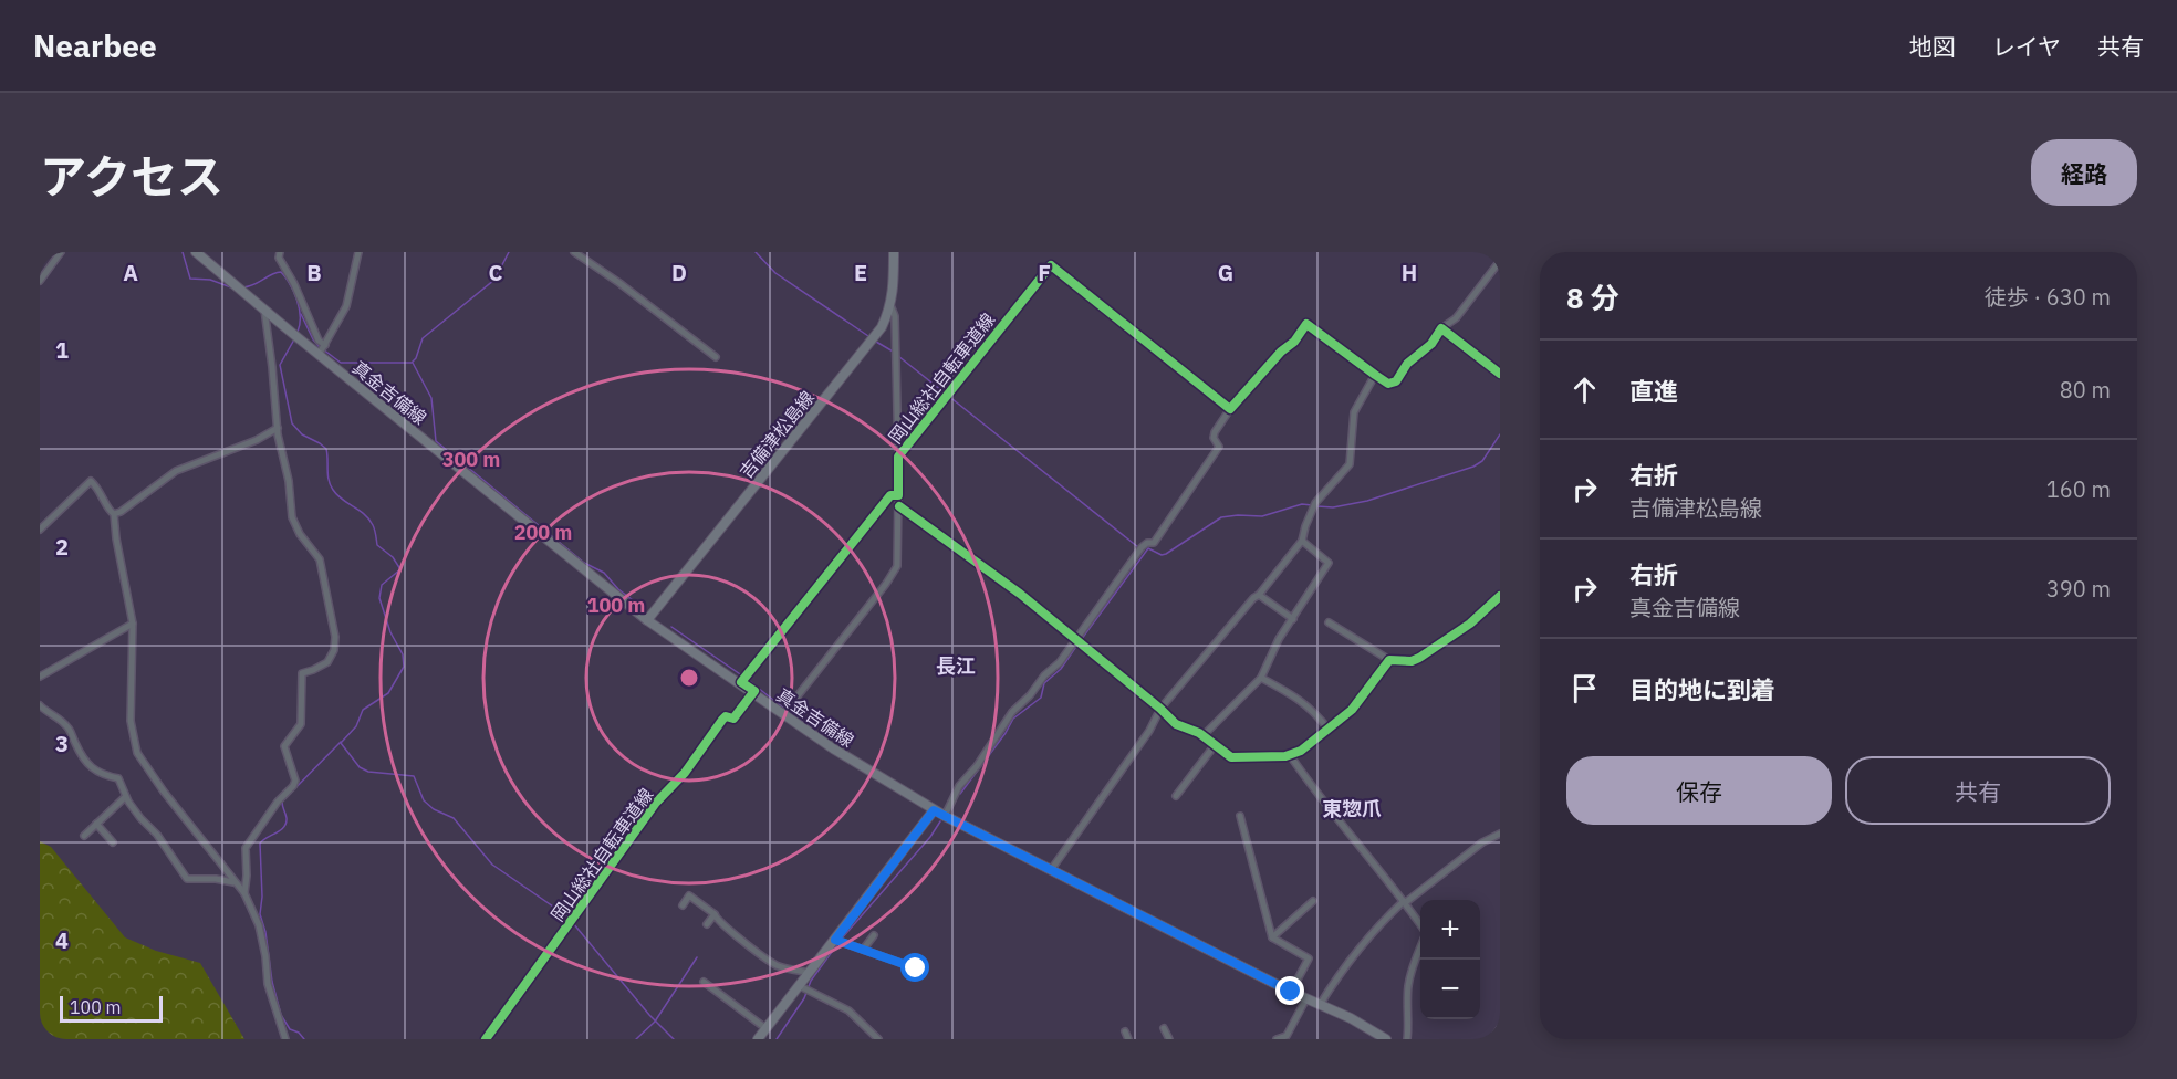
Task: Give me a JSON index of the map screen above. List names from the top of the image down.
{
  "streets": {
    "main road": ["岡山総社自転車道線", "真金吉備線", "吉備津松島線"]
  },
  "crossings": [
    ["真金吉備線", "吉備津松島線"]
  ],
  "districts": ["長江", "東惣爪"],
  "scale_bar": "100 m",
  "page": {
    "header": "Nearbee",
    "nav": ["地図", "レイヤ", "共有"],
    "title": "アクセス",
    "buttons": [
      "経路",
      ["保存", "共有"]
    ],
    "heading": ["8 分", "徒歩 · 630 m"],
    "list": [
      ["直進", "80 m"],
      ["右折", "吉備津松島線", "160 m"],
      ["右折", "真金吉備線", "390 m"],
      "目的地に到着"
    ],
    "map_buttons": ["+", "−"],
    "scale": "100 m"
  },
  "grid": {
    "columns": [
      "A",
      "B",
      "C",
      "D",
      "E",
      "F",
      "G",
      "H"
    ],
    "rows": [
      "1",
      "2",
      "3",
      "4"
    ]
  },
  "rings": ["300 m", "200 m", "100 m"]
}
